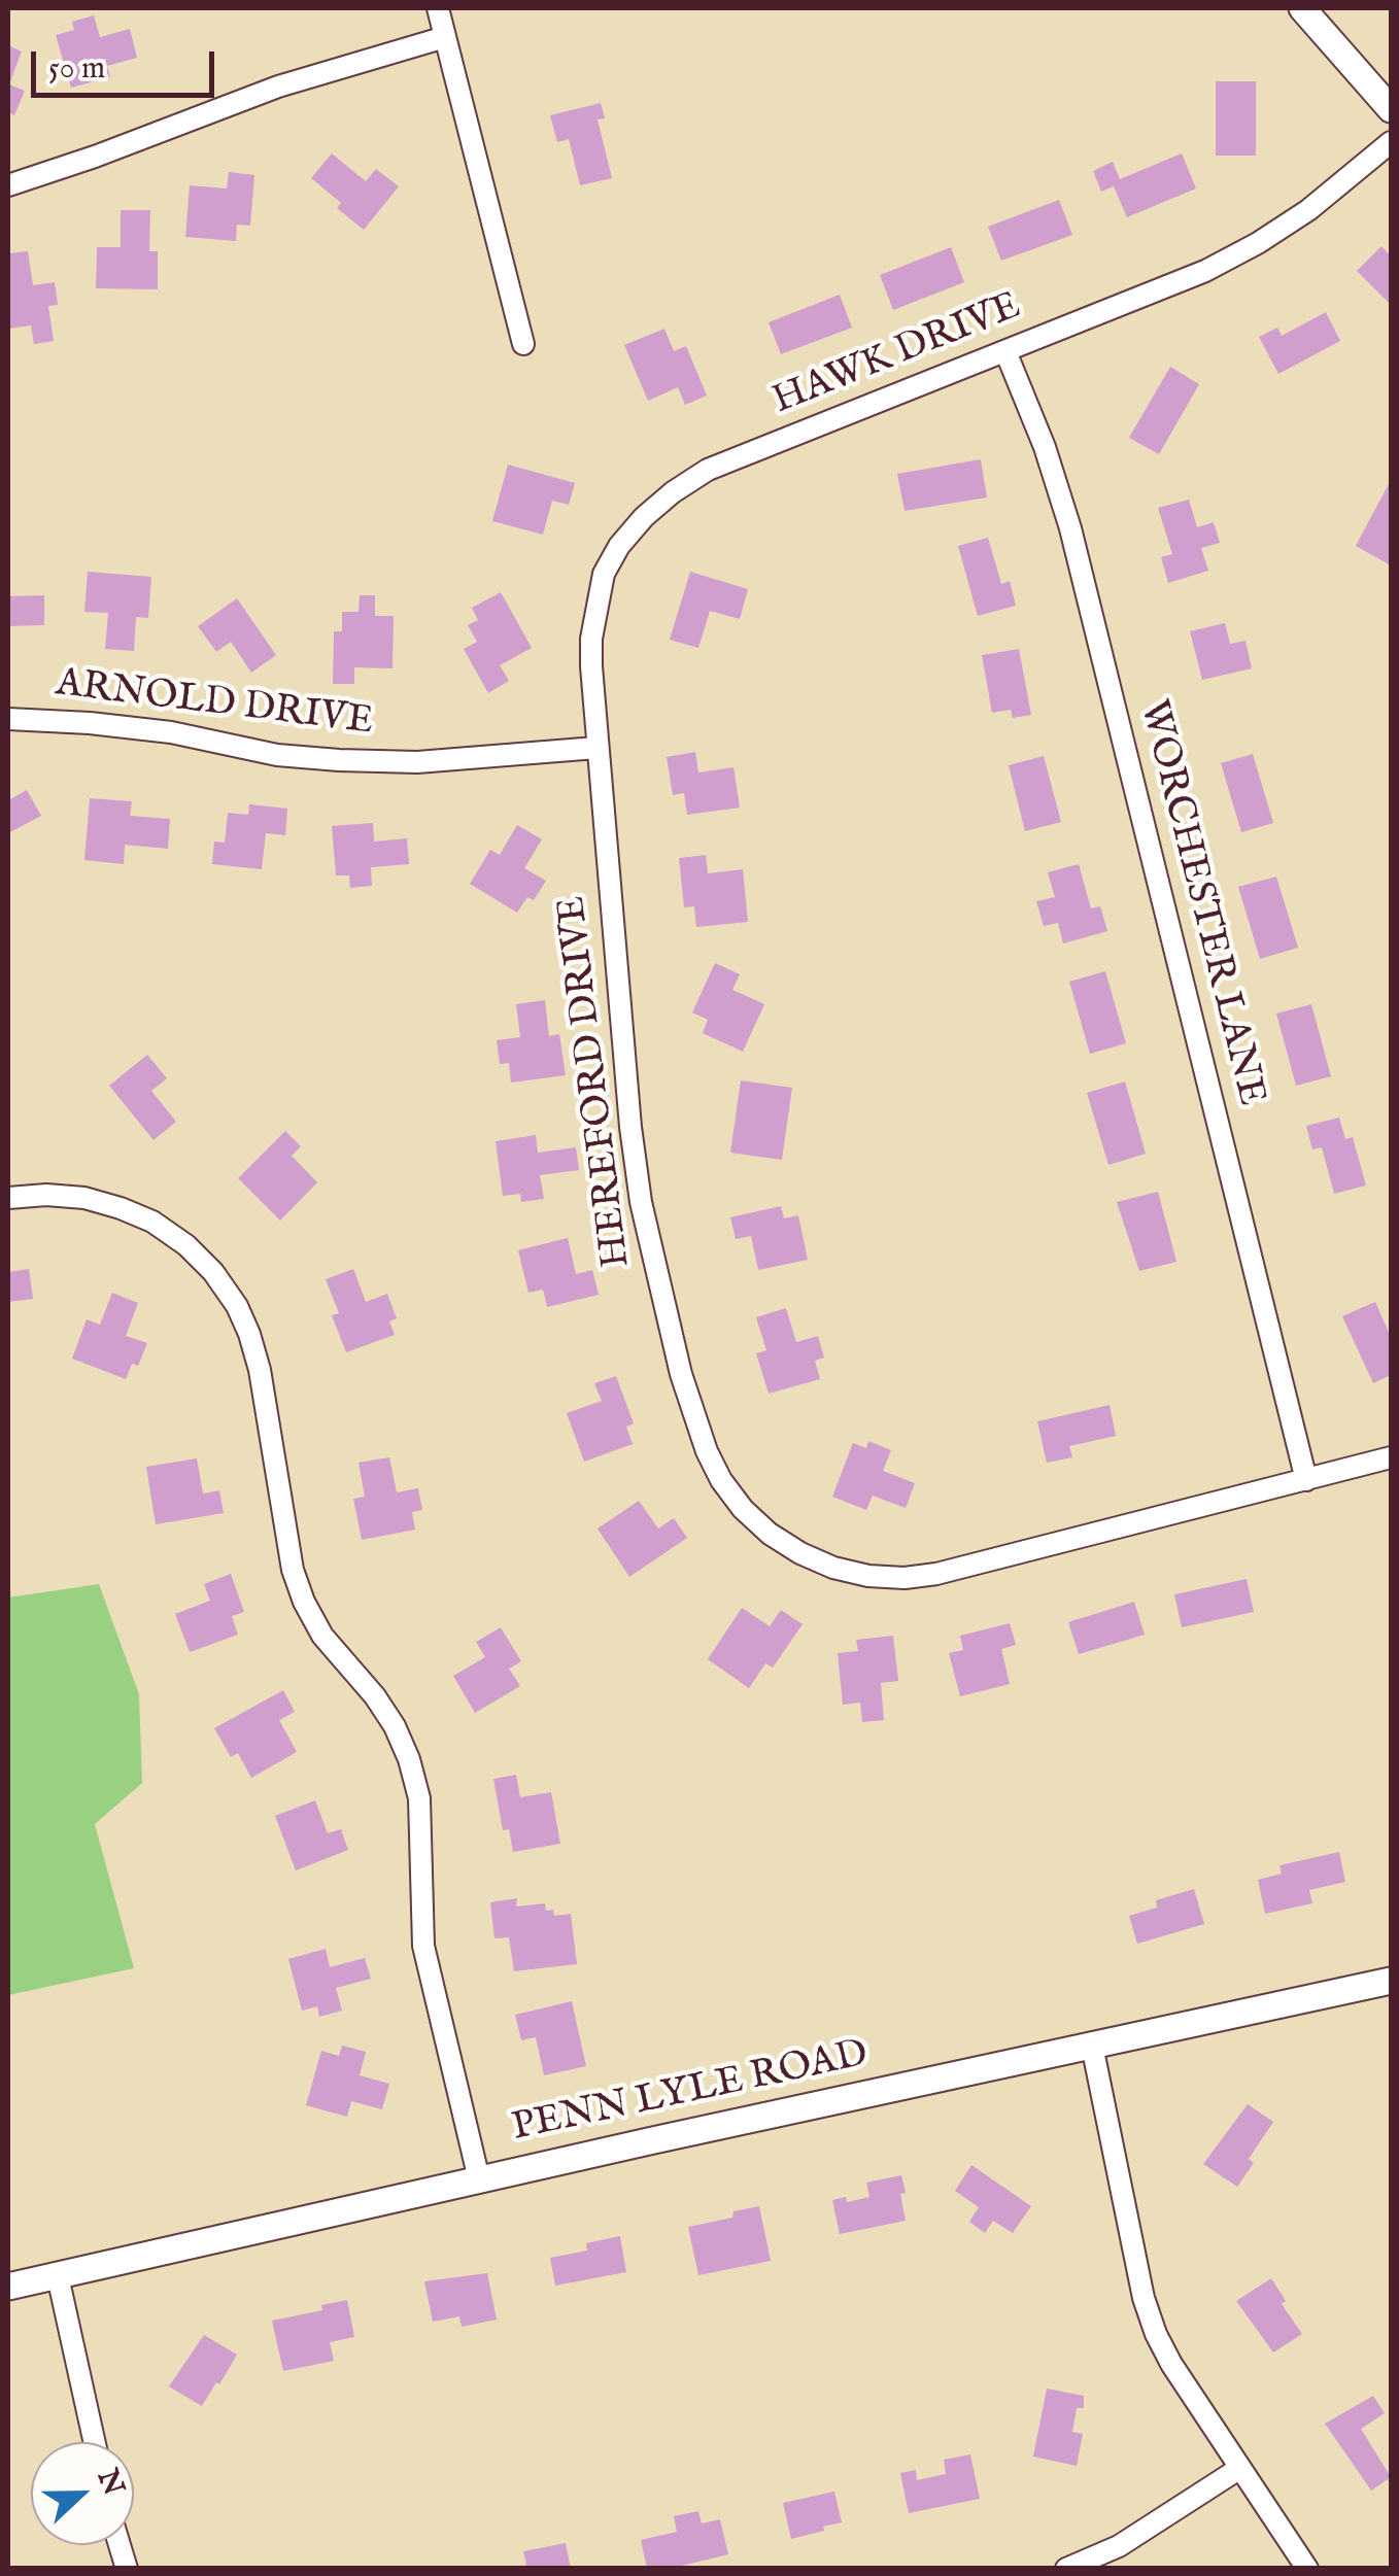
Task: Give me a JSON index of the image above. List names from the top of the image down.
{
  "streets": {
    "street": [
      "HAWK DRIVE",
      "ARNOLD DRIVE",
      "WORCHESTER LANE",
      "HEREFORD DRIVE",
      "PENN LYLE ROAD"
    ]
  },
  "crossings": [
    ["HAWK DRIVE", "ARNOLD DRIVE"],
    ["HAWK DRIVE", "WORCHESTER LANE"],
    ["HAWK DRIVE", "HEREFORD DRIVE"],
    ["ARNOLD DRIVE", "HEREFORD DRIVE"],
    ["WORCHESTER LANE", "HEREFORD DRIVE"]
  ],
  "scale_bar": "50 m",
  "north": "right"
}
